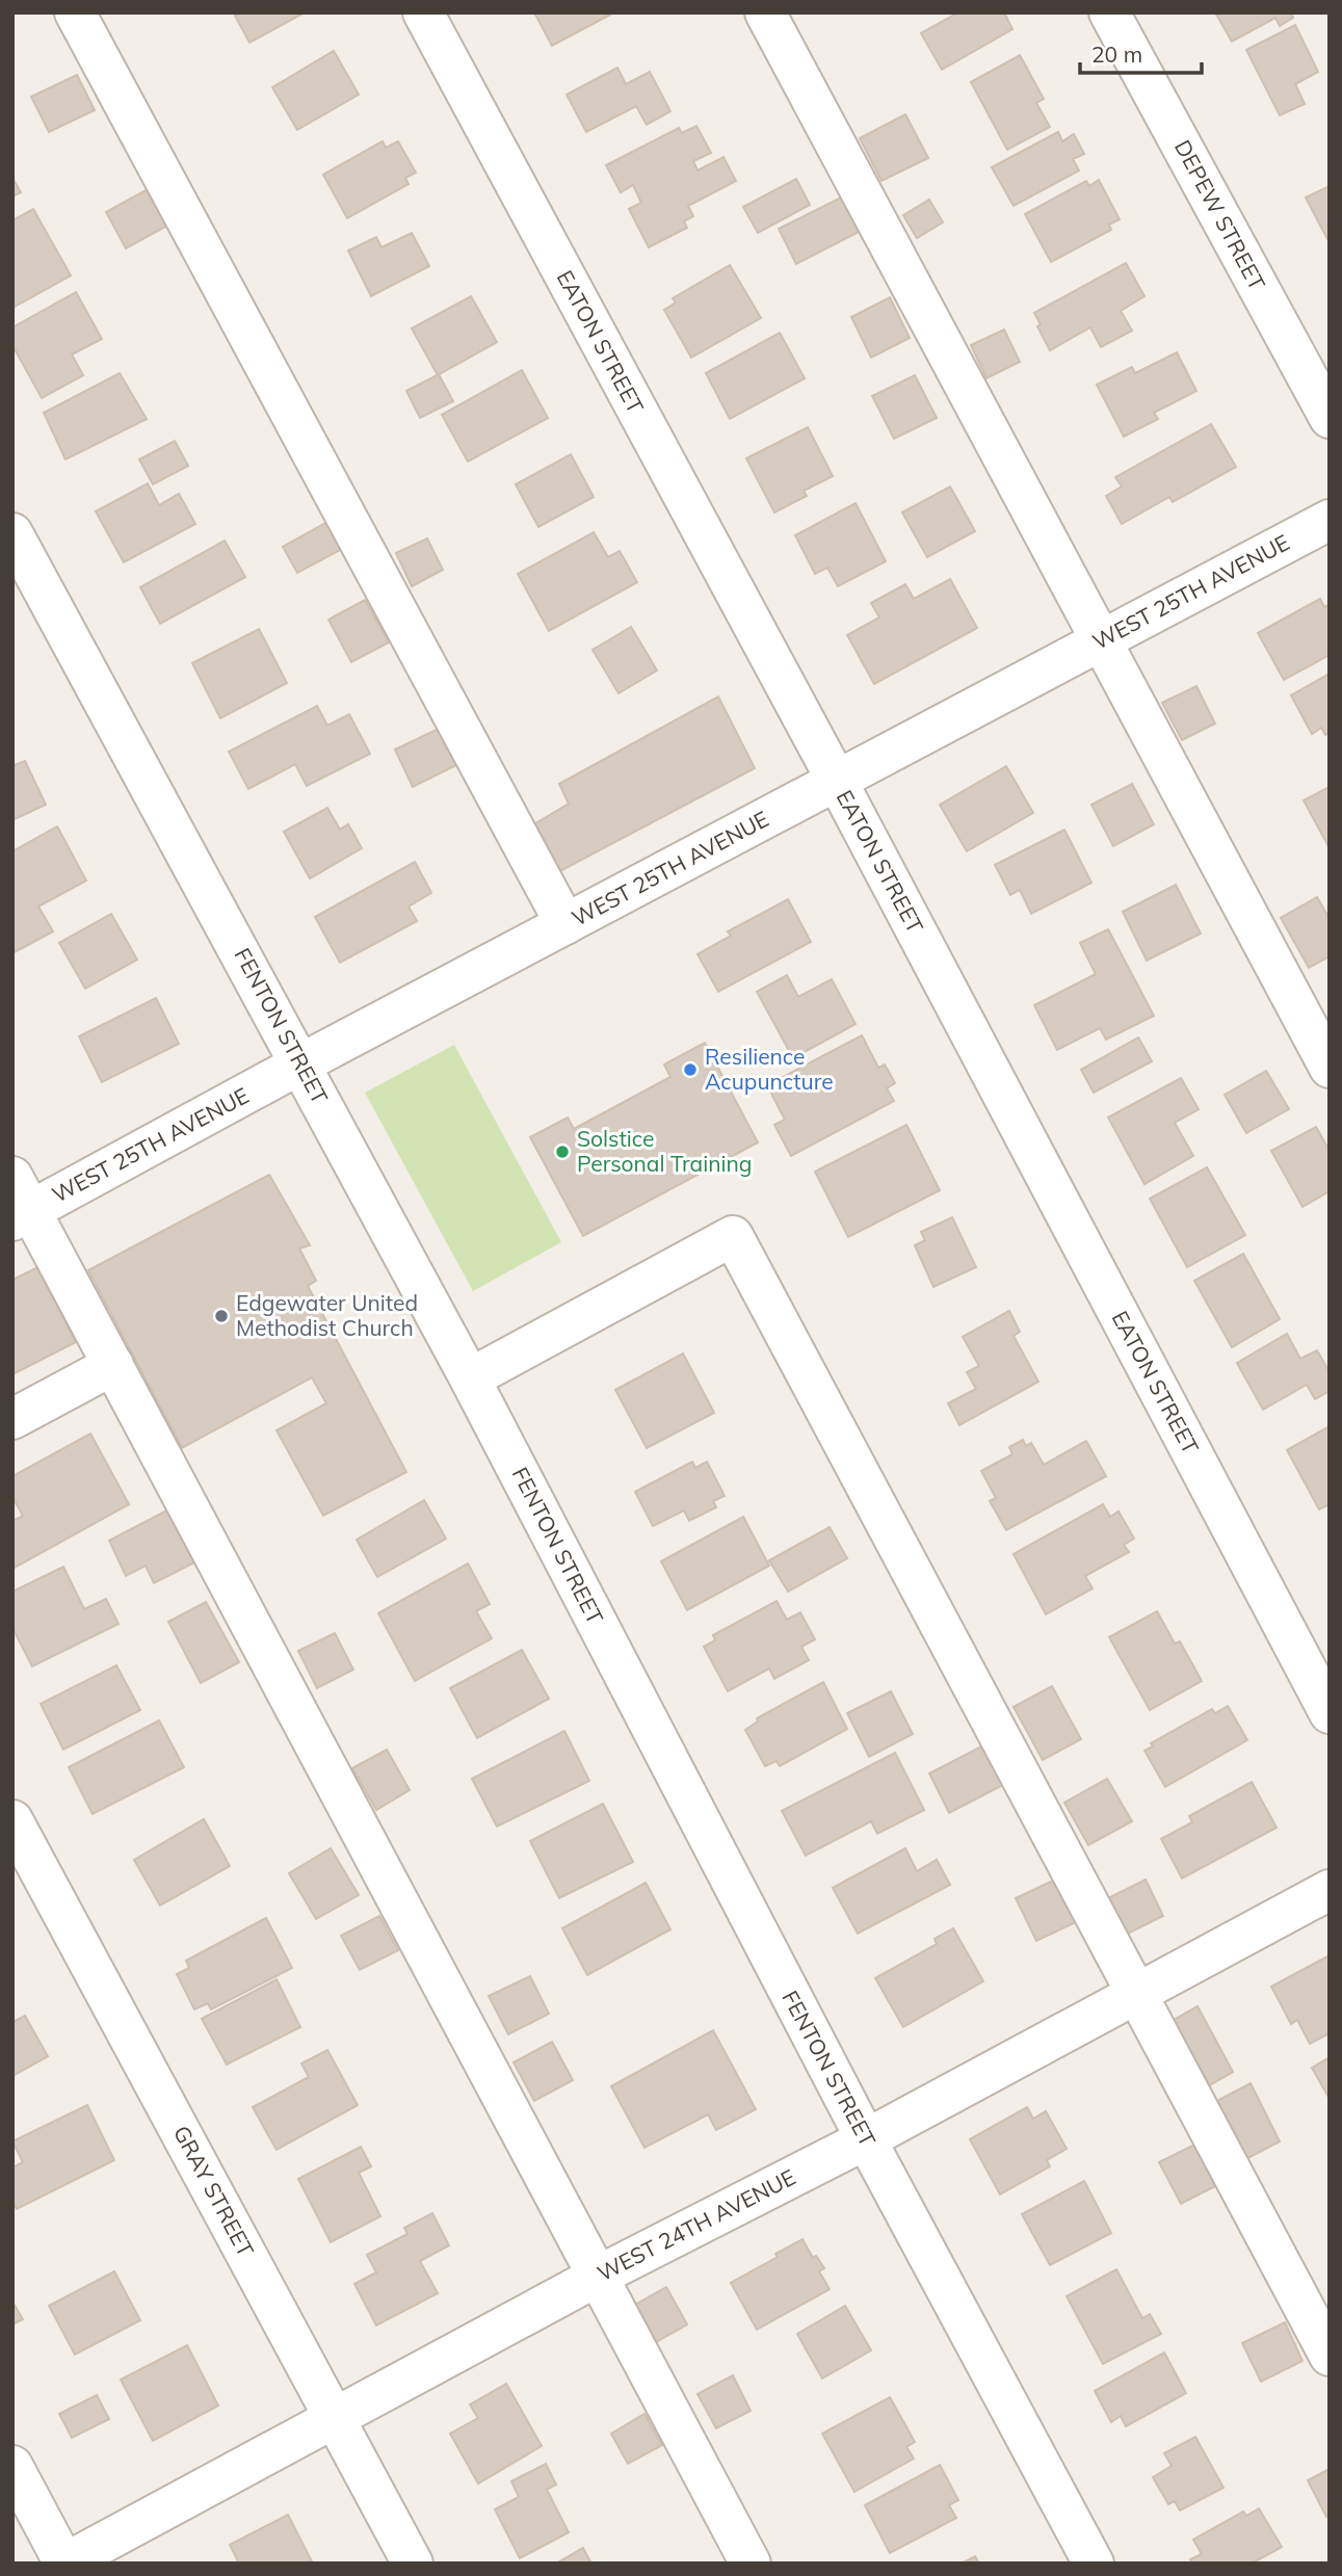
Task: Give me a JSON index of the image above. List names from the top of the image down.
{
  "streets": {
    "street": [
      "DEPEW STREET",
      "EATON STREET",
      "WEST 25TH AVENUE",
      "FENTON STREET",
      "GRAY STREET",
      "WEST 24TH AVENUE"
    ]
  },
  "crossings": [
    ["EATON STREET", "WEST 25TH AVENUE"],
    ["WEST 25TH AVENUE", "FENTON STREET"],
    ["FENTON STREET", "WEST 24TH AVENUE"],
    ["GRAY STREET", "WEST 24TH AVENUE"]
  ],
  "places": ["Resilience Acupuncture", "Solstice Personal Training", "Edgewater United Methodist Church"],
  "scale_bar": "20 m"
}
